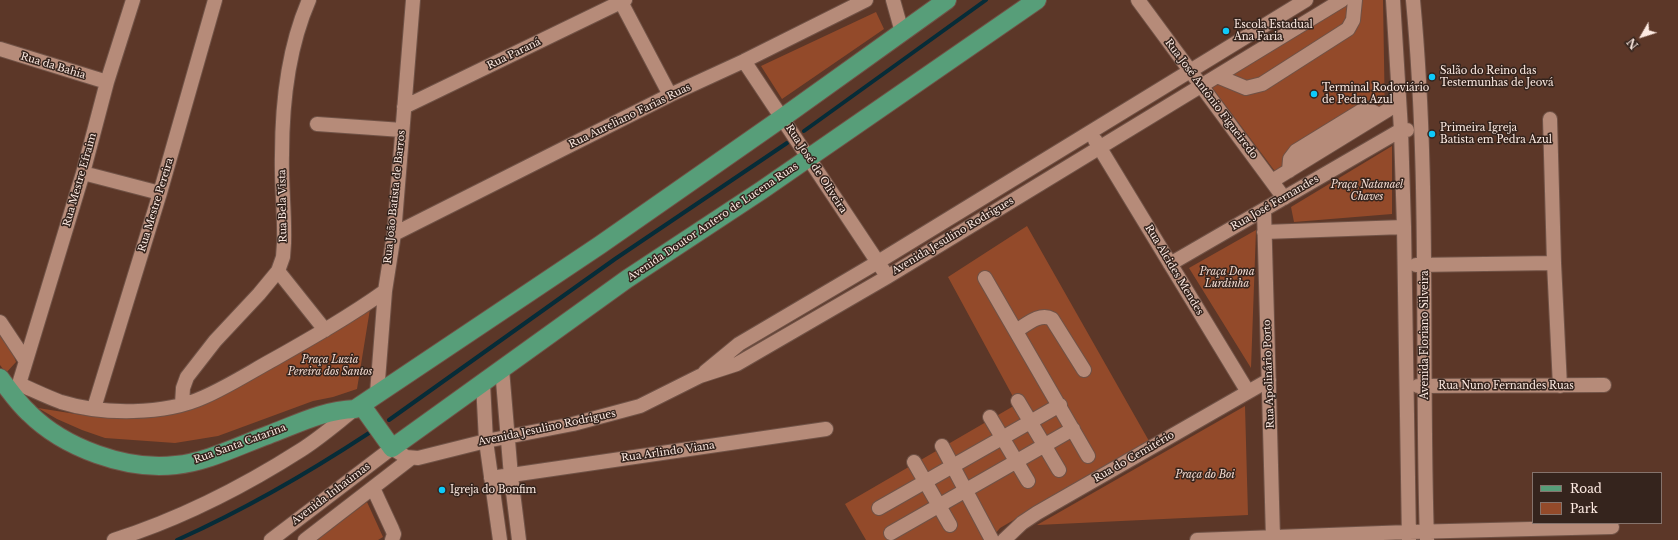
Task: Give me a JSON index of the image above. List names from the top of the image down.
{
  "streets": {
    "main road": ["Avenida Doutor Antero de Lucena Ruas", "Rua Santa Catarina"],
    "street": [
      "Rua Paraná",
      "Rua da Bahia",
      "Rua José Antônio Figueiredo",
      "Rua Aureliano Farias Ruas",
      "Rua José de Oliveira",
      "Rua Mestre Efraim",
      "Rua João Batista de Barros",
      "Rua José Fernandes",
      "Rua Mestre Pereira",
      "Rua Bela Vista",
      "Avenida Jesulino Rodrigues",
      "Rua Alcides Mendes",
      "Avenida Floriano Silveira",
      "Rua Apolinário Porto",
      "Rua Nuno Fernandes Ruas",
      "Rua Arlindo Viana",
      "Rua do Cemitério",
      "Avenida Inhaúmas"
    ]
  },
  "crossings": [
    ["Rua Paraná", "Rua João Batista de Barros"],
    ["Rua da Bahia", "Rua Mestre Efraim"],
    ["Rua José Antônio Figueiredo", "Rua José Fernandes"],
    ["Rua José Antônio Figueiredo", "Avenida Jesulino Rodrigues"],
    ["Rua Aureliano Farias Ruas", "Rua José de Oliveira"],
    ["Rua Aureliano Farias Ruas", "Rua João Batista de Barros"],
    ["Rua José de Oliveira", "Avenida Doutor Antero de Lucena Ruas"],
    ["Rua José de Oliveira", "Avenida Jesulino Rodrigues"],
    ["Rua Mestre Efraim", "Rua Santa Catarina"],
    ["Rua José Fernandes", "Rua Alcides Mendes"],
    ["Rua José Fernandes", "Avenida Floriano Silveira"],
    ["Rua José Fernandes", "Rua Apolinário Porto"],
    ["Avenida Doutor Antero de Lucena Ruas", "Avenida Inhaúmas"],
    ["Avenida Jesulino Rodrigues", "Rua Alcides Mendes"],
    ["Avenida Jesulino Rodrigues", "Avenida Inhaúmas"],
    ["Rua Alcides Mendes", "Rua do Cemitério"],
    ["Avenida Floriano Silveira", "Rua Nuno Fernandes Ruas"],
    ["Rua Apolinário Porto", "Rua do Cemitério"]
  ],
  "parks": [
    "Praça Natanael Chaves",
    "Praça Dona Lurdinha",
    "Praça Luzia Pereira dos Santos",
    "Praça do Boi"
  ],
  "places": [
    "Escola Estadual Ana Faria",
    "Salão do Reino das Testemunhas de Jeová",
    "Terminal Rodoviário de Pedra Azul",
    "Primeira Igreja Batista em Pedra Azul",
    "Igreja do Bonfim"
  ],
  "legend": ["Road", "Park"],
  "north": "bottom left"
}
